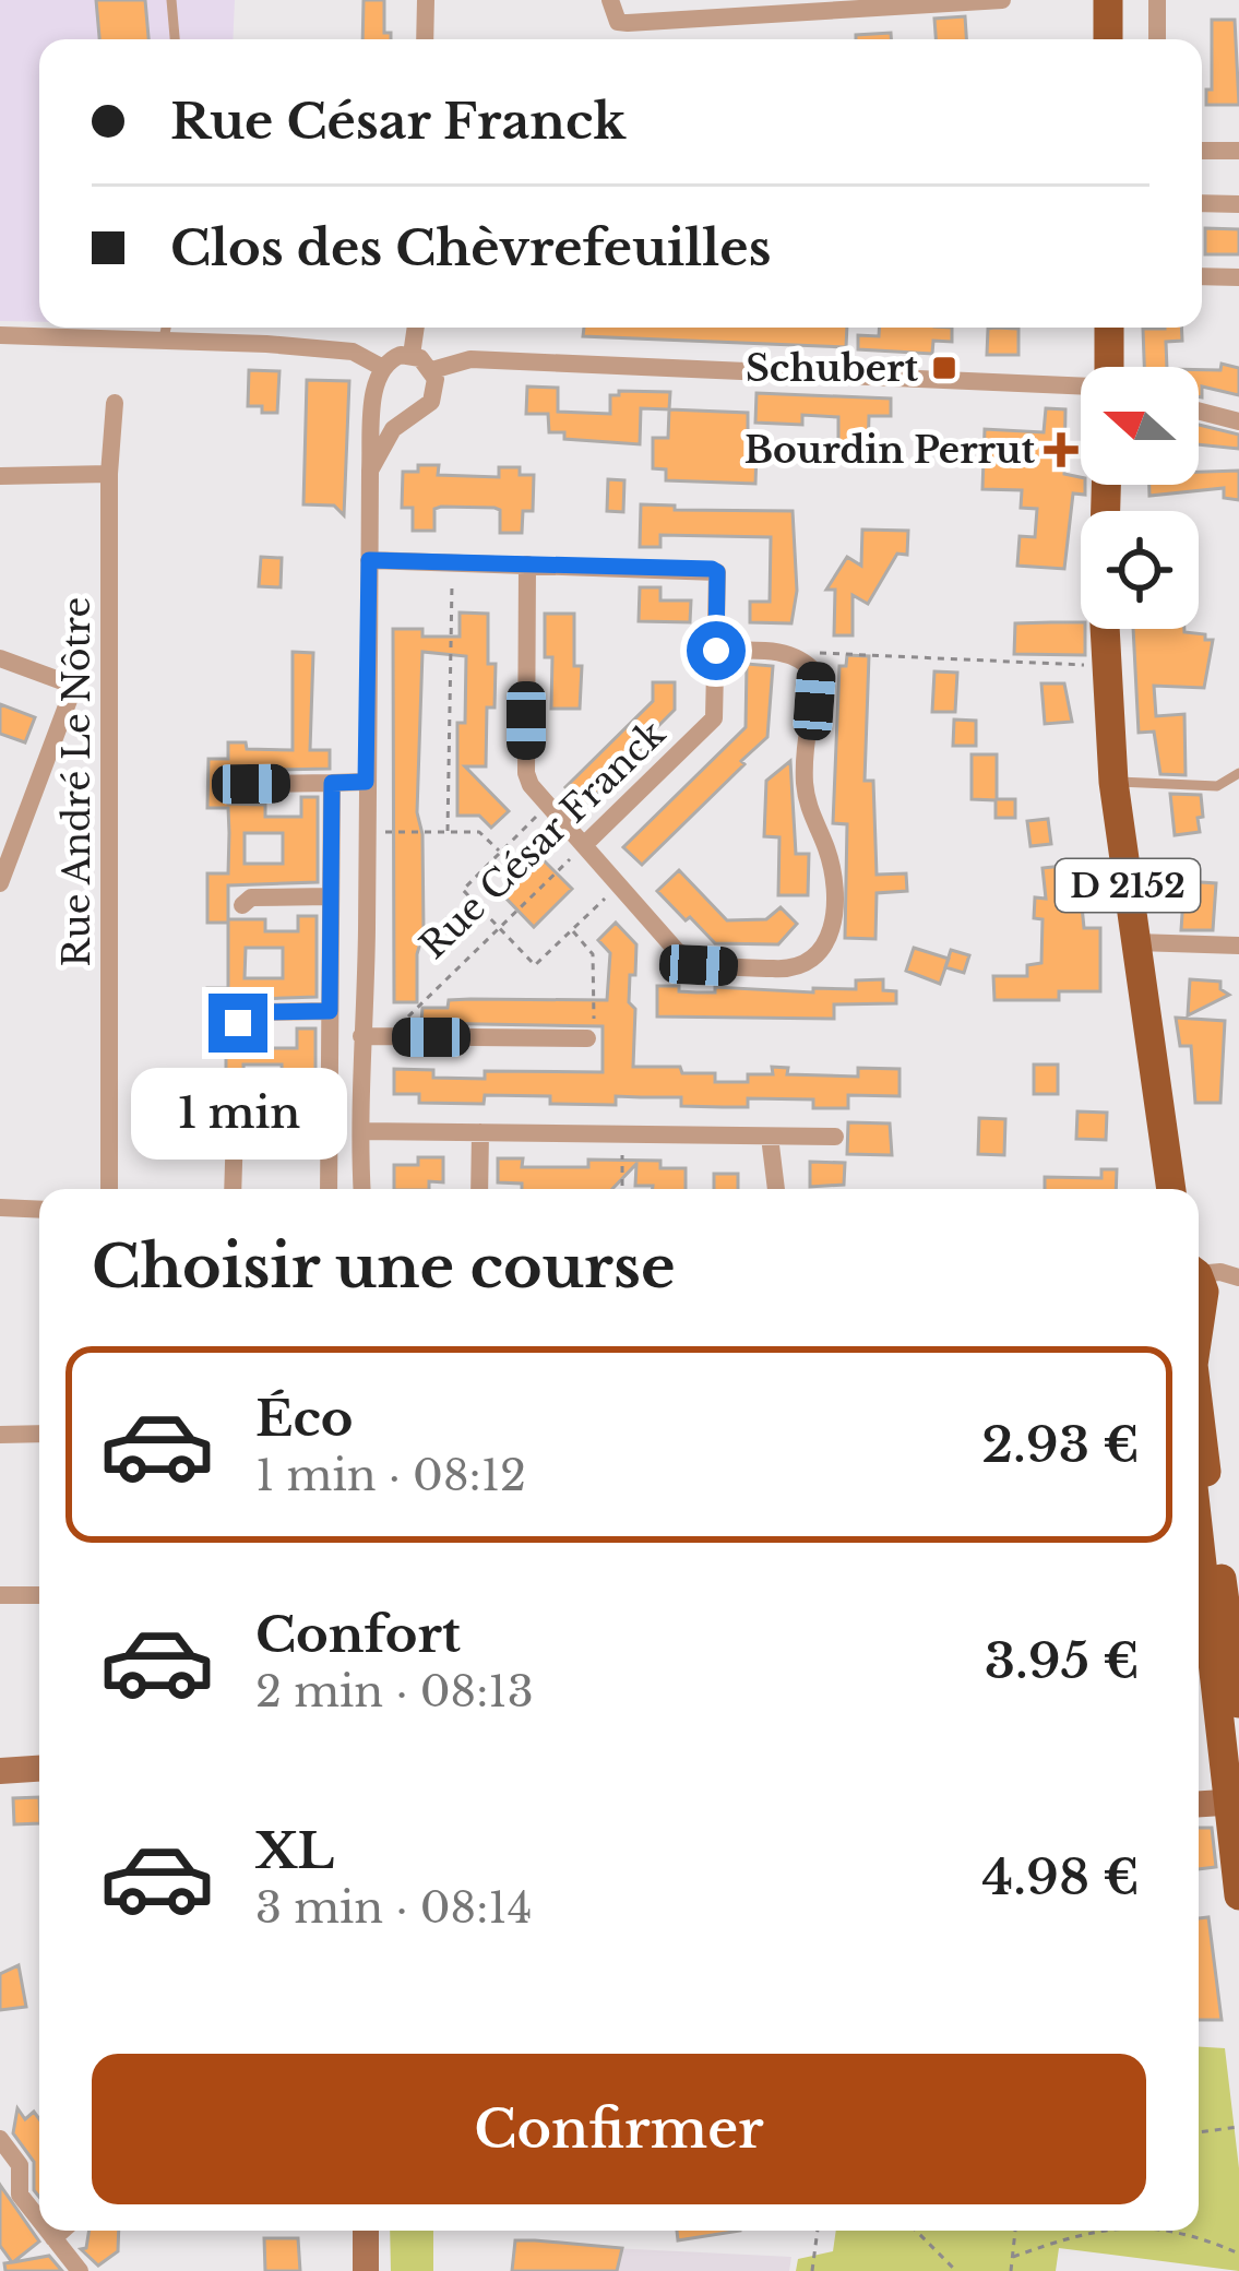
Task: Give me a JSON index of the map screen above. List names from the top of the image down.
{
  "streets": {
    "main road": ["D 2152"],
    "street": ["Rue André Le Nôtre", "Rue César Franck"]
  },
  "places": {
    "transit": ["Schubert"],
    "health": ["Bourdin Perrut"]
  },
  "north": "left",
  "page": {
    "banner": ["Rue César Franck", "Clos des Chèvrefeuilles"],
    "bubble": "1 min",
    "heading": "Choisir une course",
    "list": [
      {
        "name": "Éco",
        "note": "1 min · 08:12",
        "value": "2.93 €"
      },
      {
        "name": "Confort",
        "note": "2 min · 08:13",
        "value": "3.95 €"
      },
      {
        "name": "XL",
        "note": "3 min · 08:14",
        "value": "4.98 €"
      }
    ],
    "buttons": "Confirmer"
  }
}
